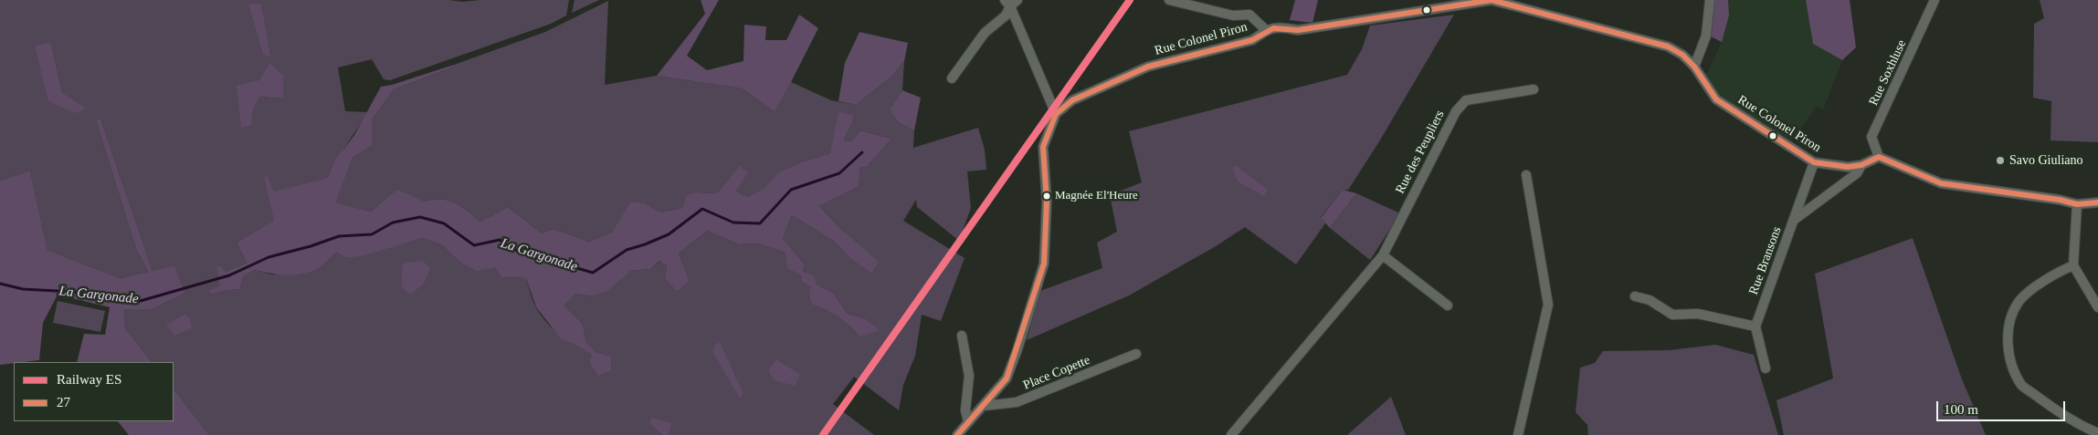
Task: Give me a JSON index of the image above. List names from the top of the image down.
{
  "streets": {
    "street": [
      "Rue Colonel Piron",
      "Rue Soxhluse",
      "Rue des Peupliers",
      "Rue Bransons",
      "Place Copette"
    ]
  },
  "crossings": [
    ["Rue Colonel Piron", "Rue Soxhluse"],
    ["Rue Colonel Piron", "Rue Bransons"],
    ["Rue Colonel Piron", "Place Copette"]
  ],
  "water": ["La Gargonade"],
  "places": ["Savo Giuliano", "Magnée El'Heure"],
  "lines": ["rail line ES", "transit line 27"],
  "legend": ["Railway ES", "27"],
  "scale_bar": "100 m"
}
